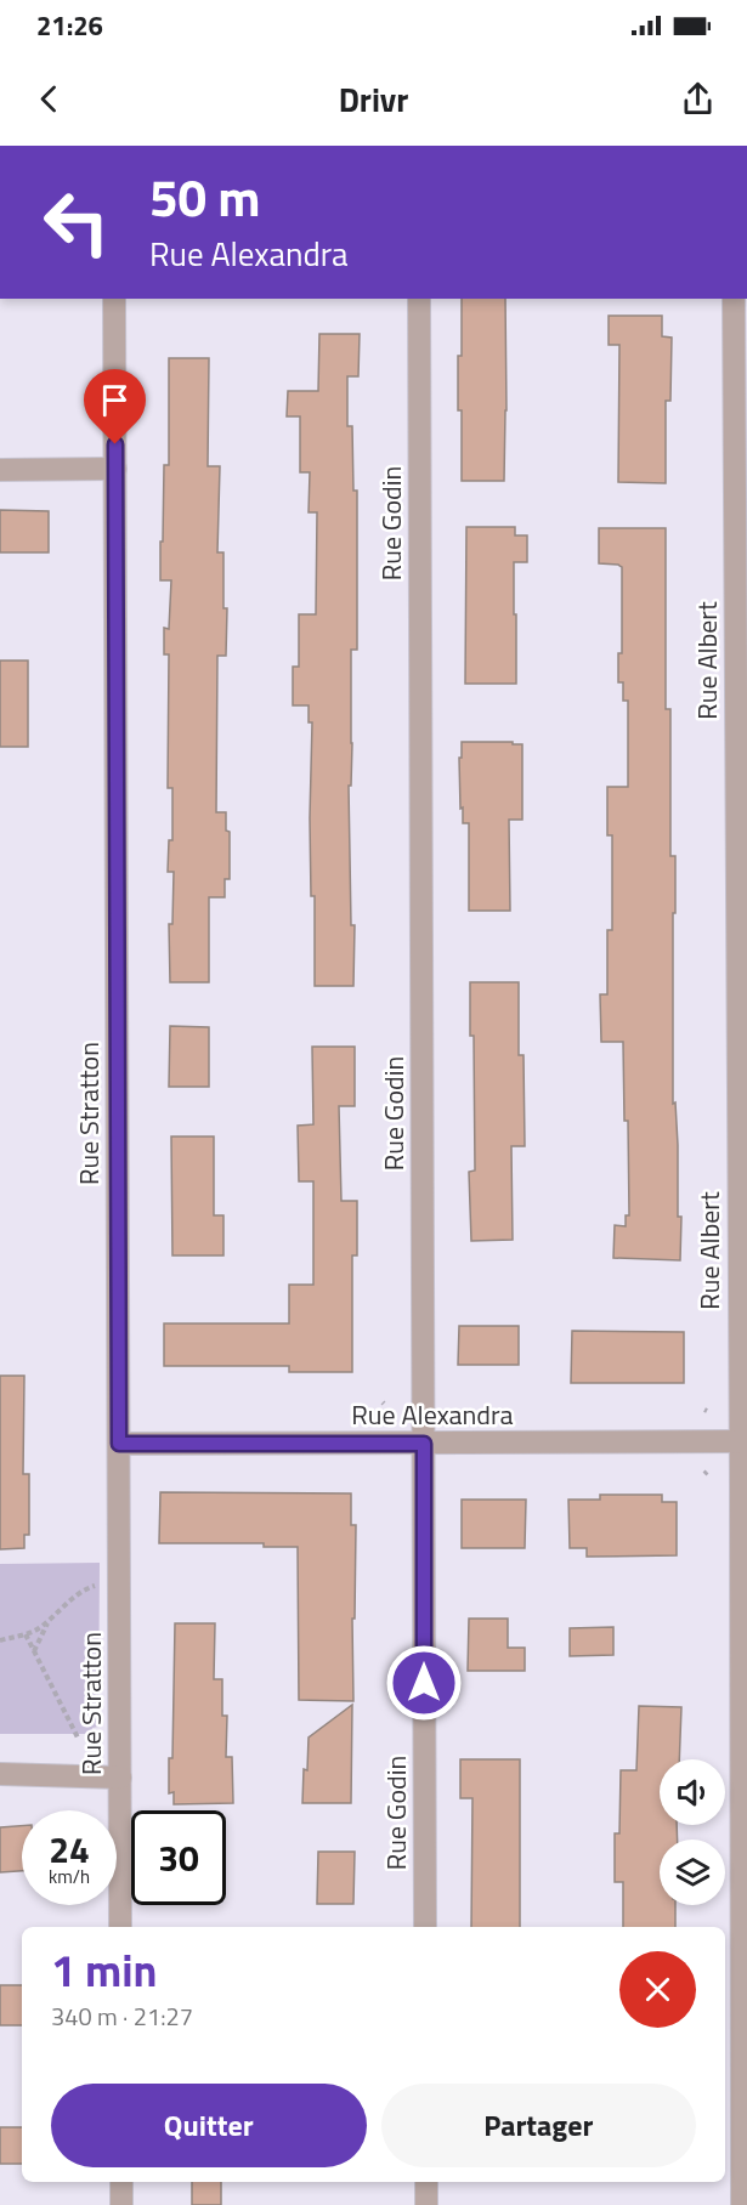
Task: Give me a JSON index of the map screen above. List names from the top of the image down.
{
  "streets": {
    "street": [
      "Rue Godin",
      "Rue Albert",
      "Rue Stratton",
      "Rue Alexandra"
    ]
  },
  "crossings": [
    ["Rue Godin", "Rue Alexandra"],
    ["Rue Albert", "Rue Alexandra"],
    ["Rue Stratton", "Rue Alexandra"]
  ],
  "page": {
    "status": "21:26",
    "header": "Drivr",
    "turn": ["50 m", "Rue Alexandra"],
    "speed": "24 km/h",
    "limit": "30",
    "heading": ["1 min", "340 m · 21:27"],
    "buttons": ["Quitter", "Partager"]
  }
}
